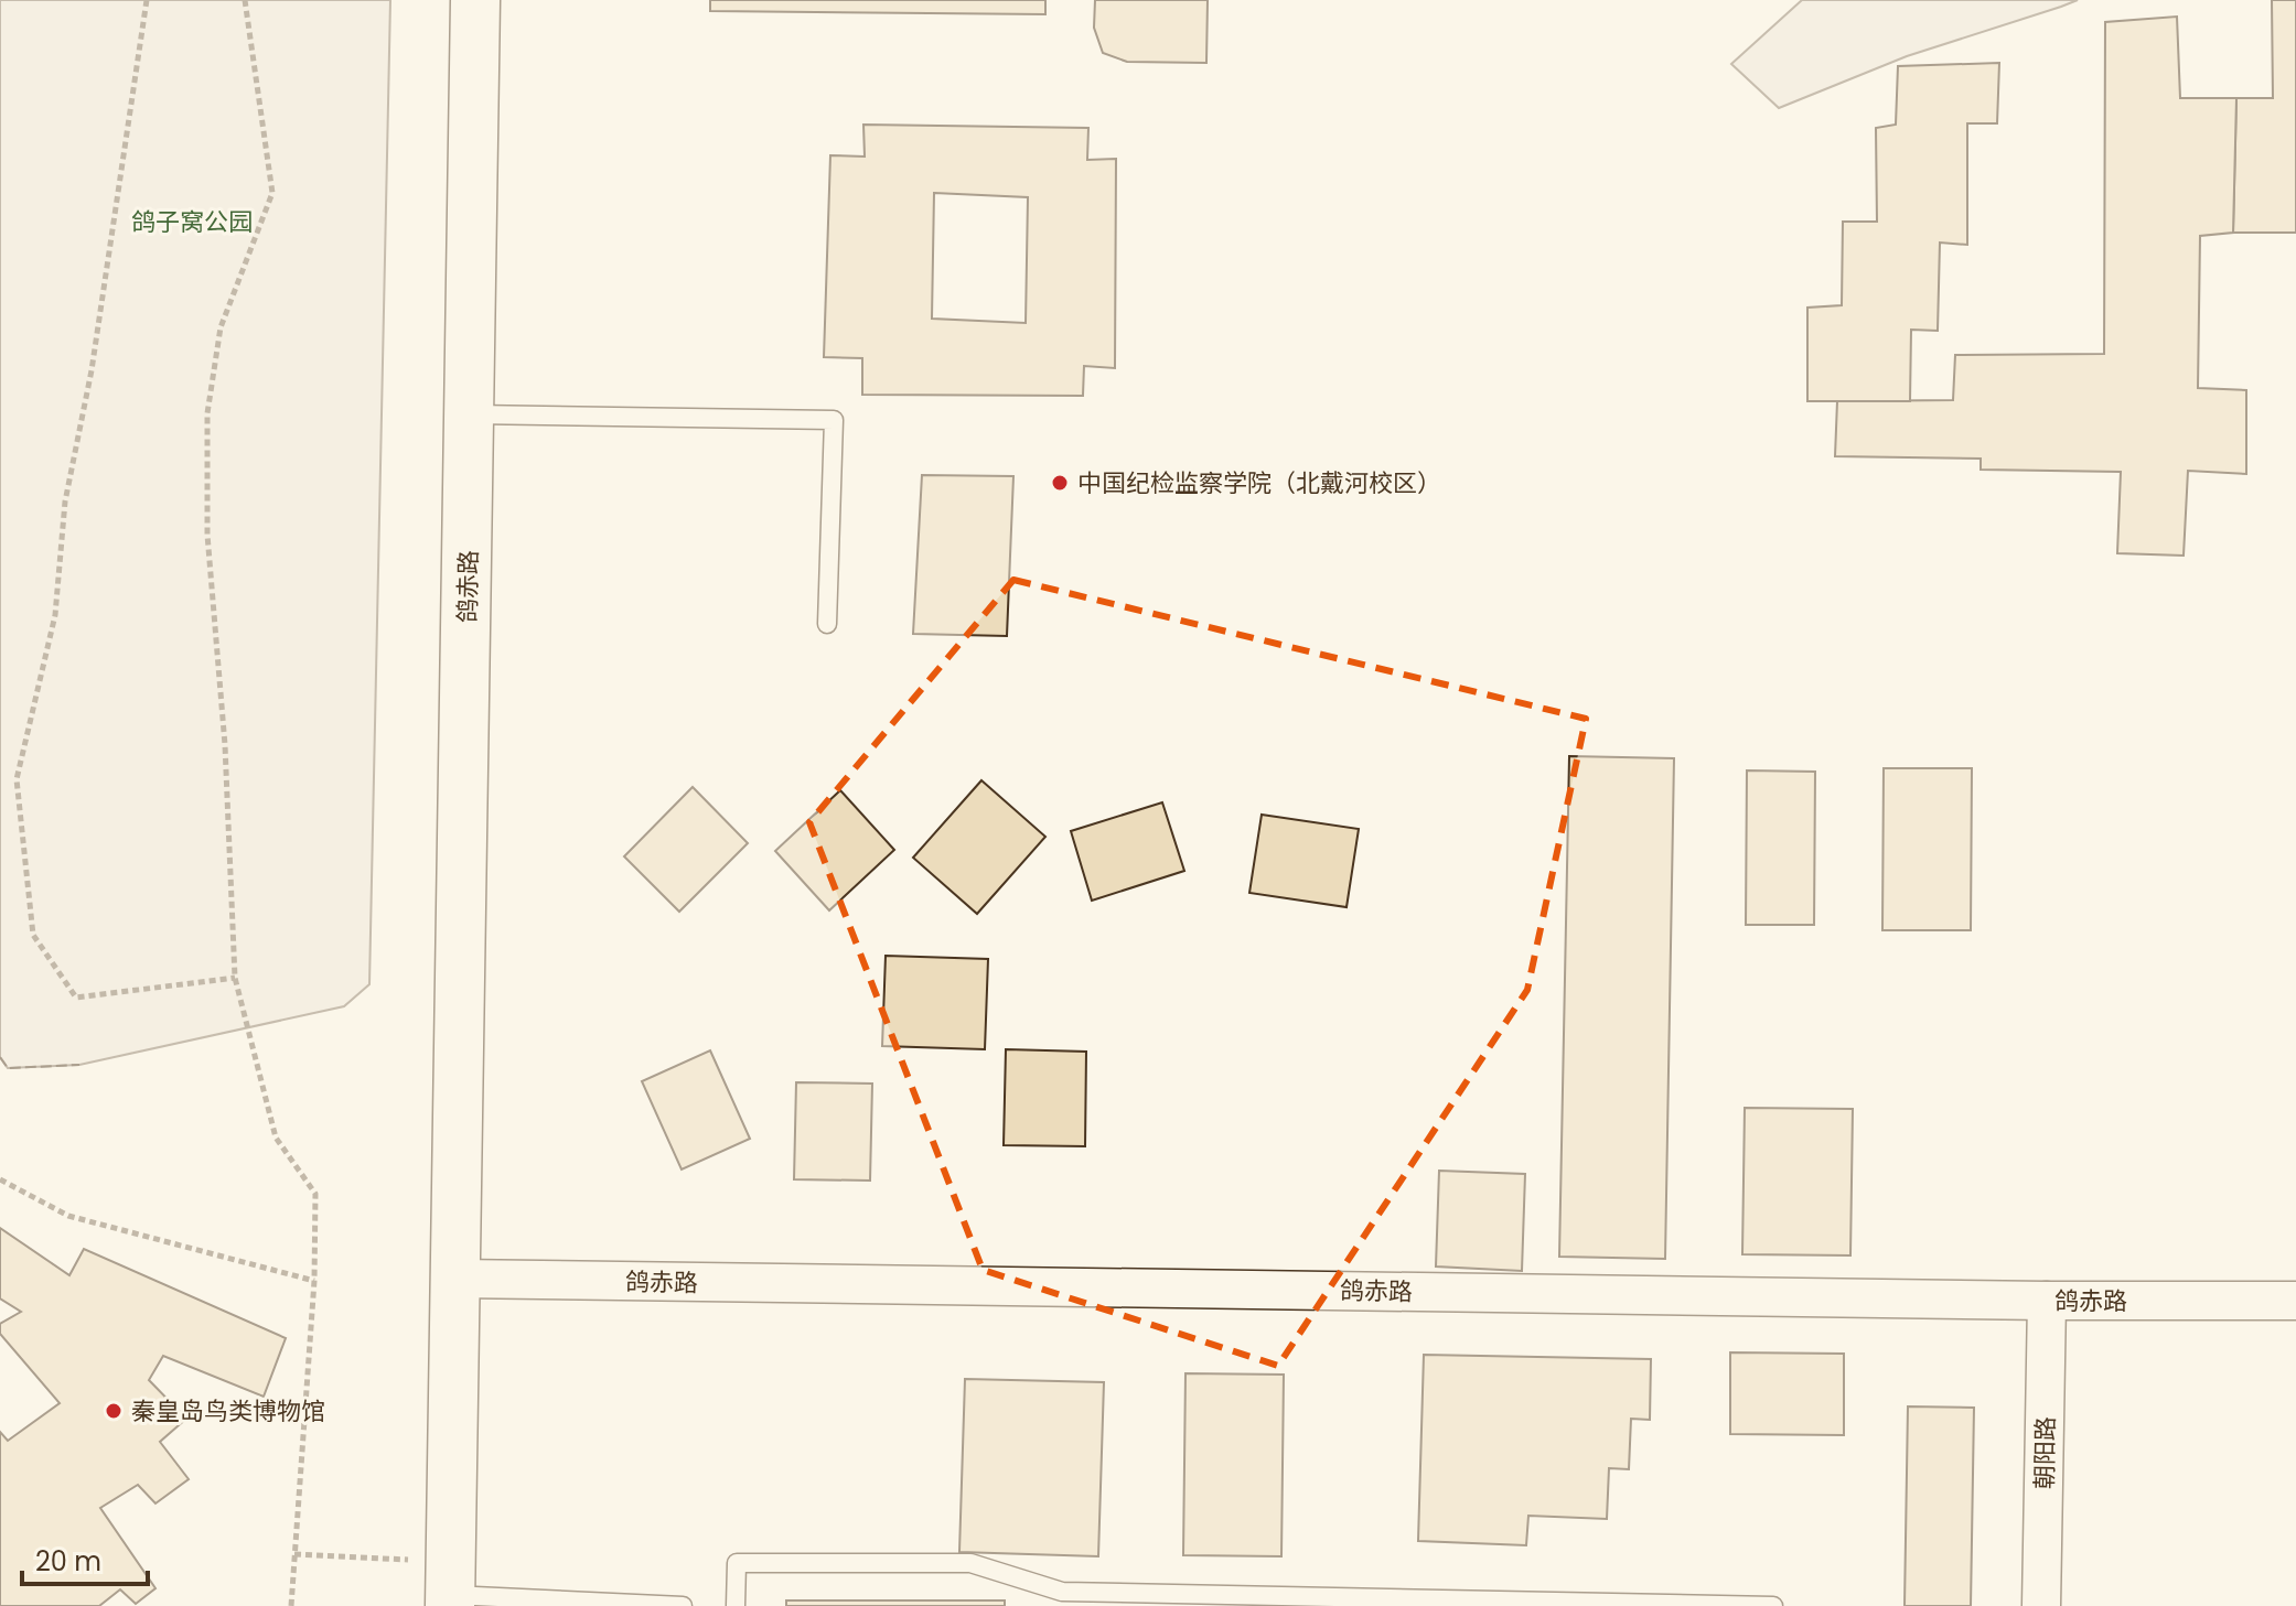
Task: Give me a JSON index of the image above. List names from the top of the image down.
{
  "streets": {
    "main road": ["鸽赤路"],
    "street": ["朝阳路"]
  },
  "crossings": [
    ["鸽赤路", "朝阳路"]
  ],
  "parks": ["鸽子窝公园"],
  "places": ["中国纪检监察学院（北戴河校区）", "秦皇岛鸟类博物馆"],
  "scale_bar": "20 m"
}
